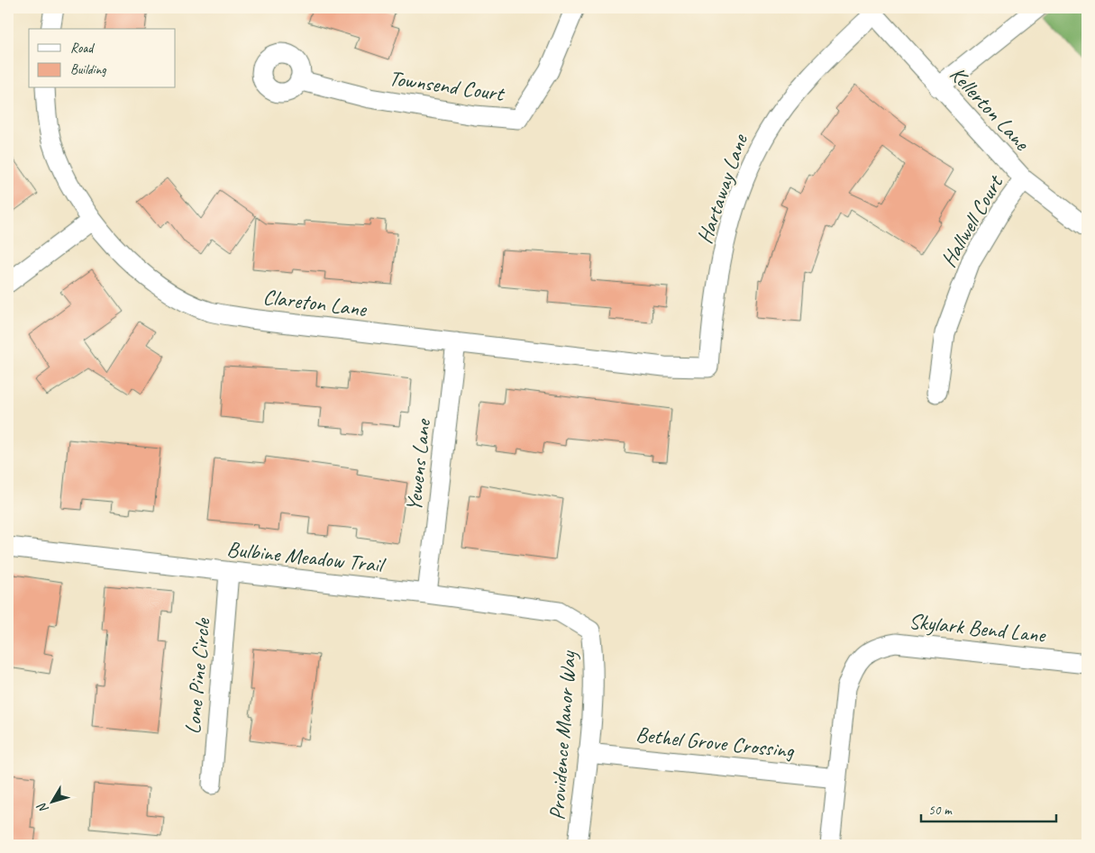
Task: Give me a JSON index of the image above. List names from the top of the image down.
{
  "streets": {
    "street": [
      "Townsend Court",
      "Kellerton Lane",
      "Hartaway Lane",
      "Hallwell Court",
      "Clareton Lane",
      "Yewens Lane",
      "Bulbine Meadow Trail",
      "Skylark Bend Lane",
      "Lone Pine Circle",
      "Providence Manor Way",
      "Bethel Grove Crossing"
    ]
  },
  "crossings": [
    ["Kellerton Lane", "Hartaway Lane"],
    ["Kellerton Lane", "Hallwell Court"],
    ["Hartaway Lane", "Clareton Lane"],
    ["Clareton Lane", "Yewens Lane"],
    ["Yewens Lane", "Bulbine Meadow Trail"],
    ["Bulbine Meadow Trail", "Lone Pine Circle"],
    ["Bulbine Meadow Trail", "Providence Manor Way"],
    ["Skylark Bend Lane", "Bethel Grove Crossing"],
    ["Providence Manor Way", "Bethel Grove Crossing"]
  ],
  "legend": ["Road", "Building"],
  "scale_bar": "50 m",
  "north": "bottom left"
}
